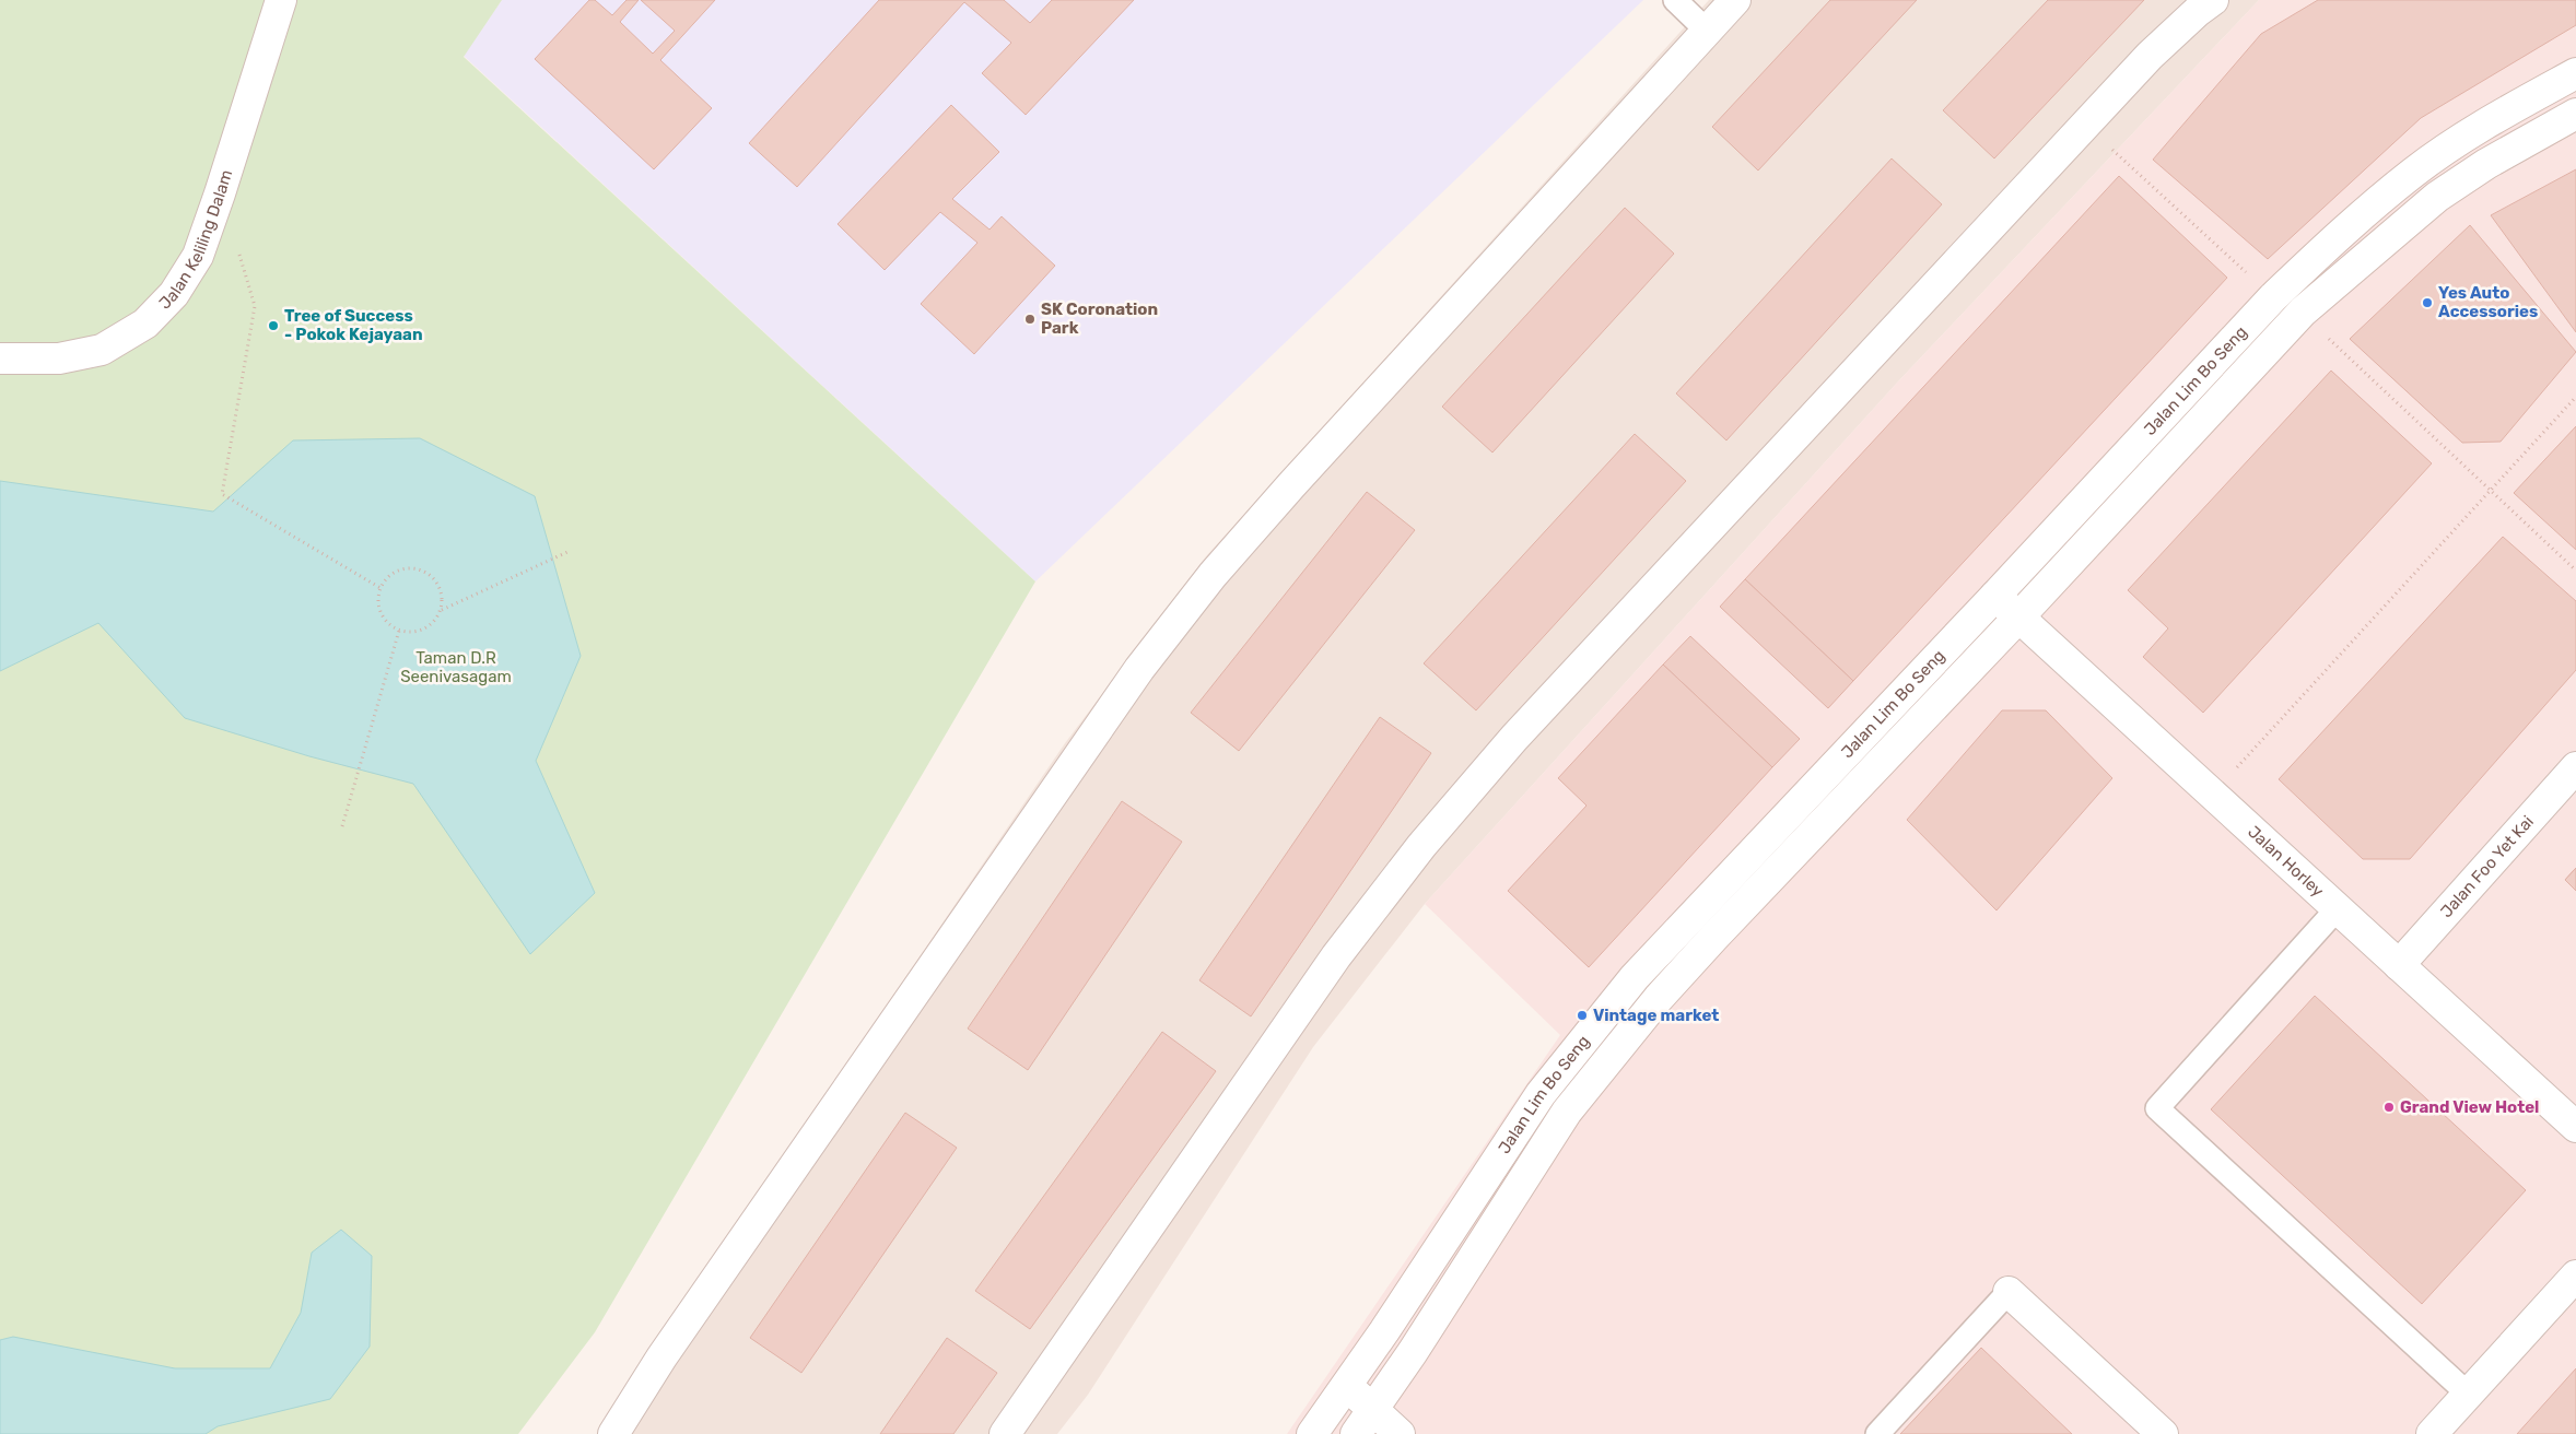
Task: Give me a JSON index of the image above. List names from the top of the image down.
{
  "streets": {
    "street": [
      "Jalan Keliling Dalam",
      "Jalan Lim Bo Seng",
      "Jalan Horley",
      "Jalan Foo Yet Kai"
    ]
  },
  "crossings": [
    ["Jalan Lim Bo Seng", "Jalan Horley"],
    ["Jalan Horley", "Jalan Foo Yet Kai"]
  ],
  "parks": ["Taman D.R Seenivasagam"],
  "places": [
    "Yes Auto Accessories",
    "SK Coronation Park",
    "Tree of Success - Pokok Kejayaan",
    "Vintage market",
    "Grand View Hotel"
  ]
}
